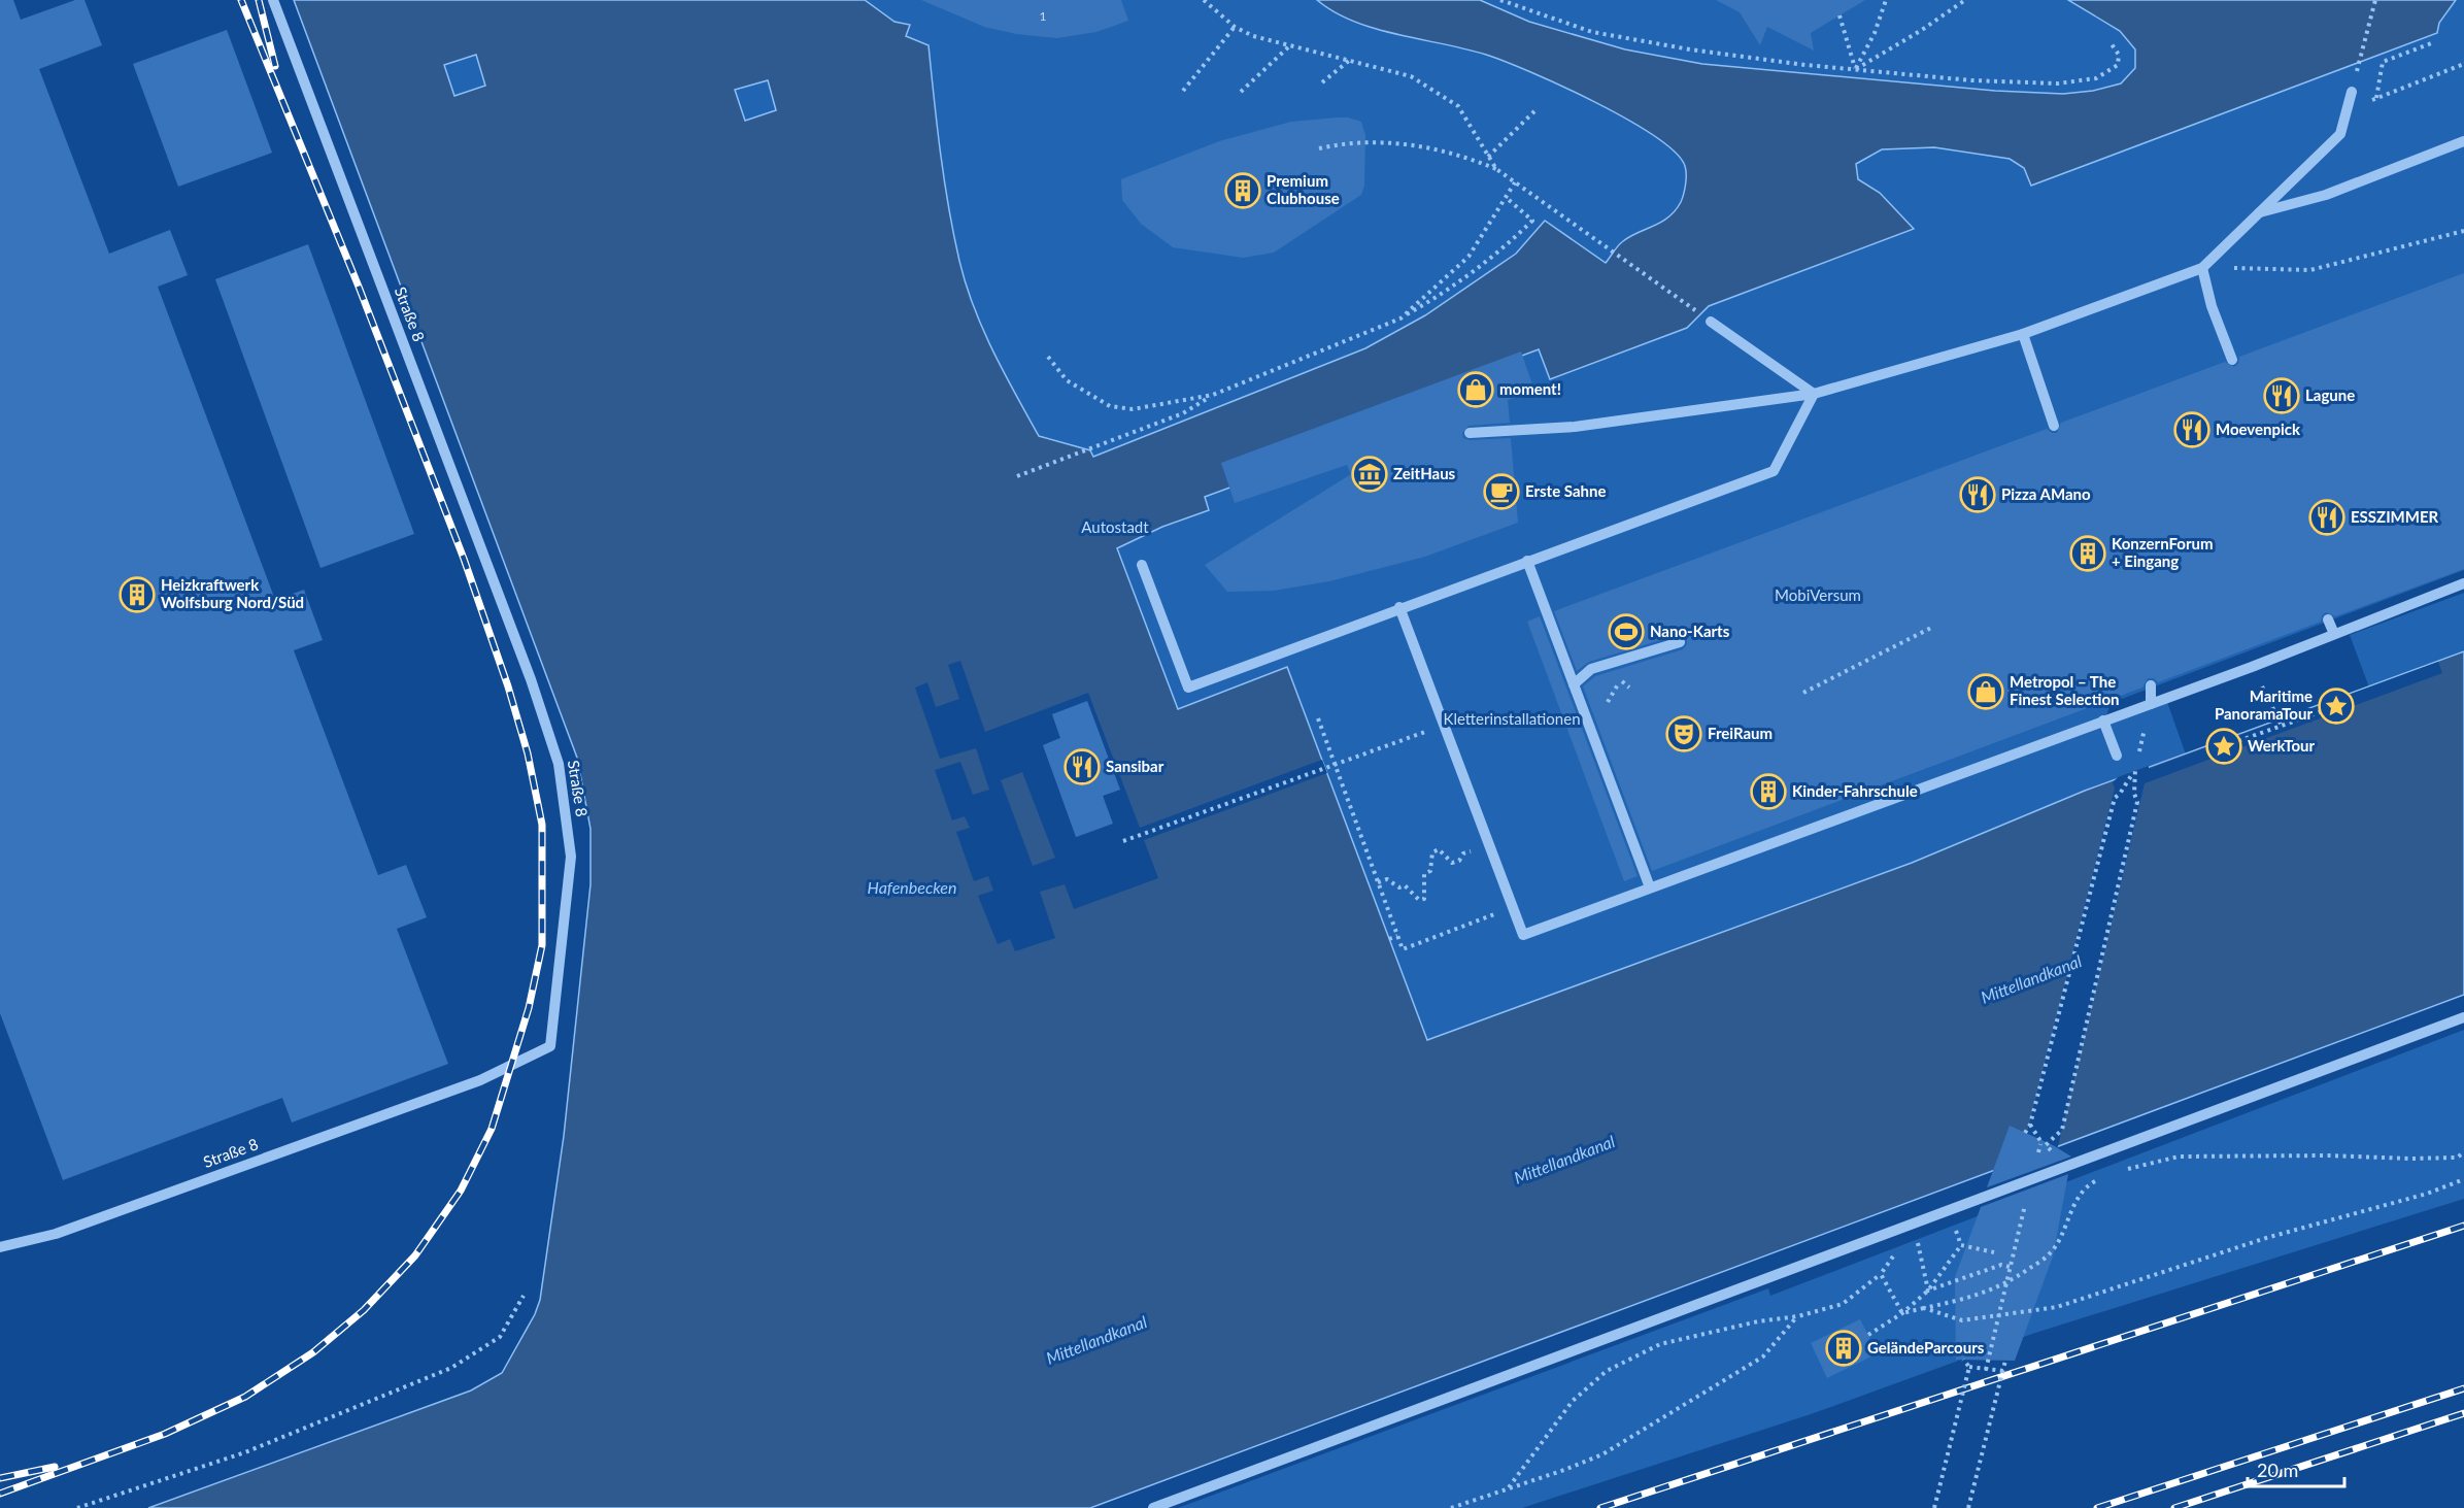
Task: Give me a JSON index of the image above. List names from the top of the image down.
{
  "streets": {
    "street": ["Straße 8"]
  },
  "water": ["Hafenbecken", "Mittellandkanal"],
  "parks": ["Autostadt", "MobiVersum", "Kletterinstallationen"],
  "places": {
    "building": [
      "Premium Clubhouse",
      "KonzernForum + Eingang",
      "Heizkraftwerk Wolfsburg Nord/Süd",
      "Kinder-Fahrschule",
      "GeländeParcours"
    ],
    "shop": ["moment!", "Metropol – The Finest Selection"],
    "restaurant": [
      "Lagune",
      "Moevenpick",
      "Pizza AMano",
      "ESSZIMMER",
      "Sansibar"
    ],
    "museum": ["ZeitHaus"],
    "cafe": ["Erste Sahne"],
    "sports": ["Nano-Karts"],
    "place": ["Maritime PanoramaTour", "WerkTour"],
    "theatre": ["FreiRaum"]
  },
  "house_numbers": ["1"],
  "scale_bar": "20 m"
}
